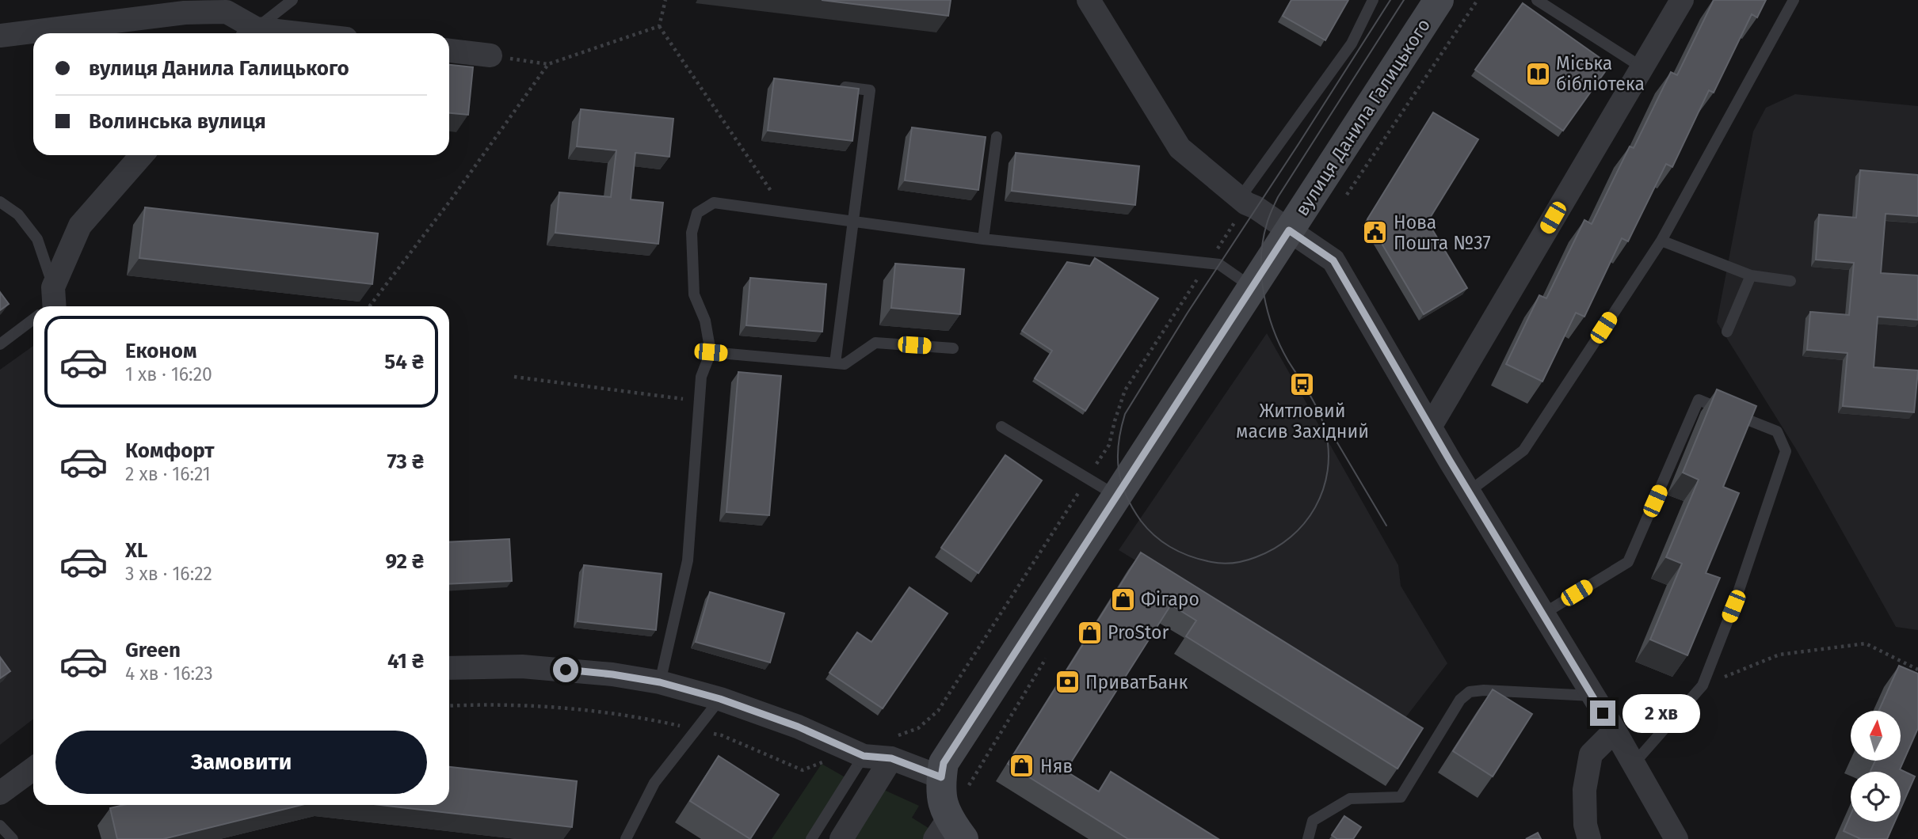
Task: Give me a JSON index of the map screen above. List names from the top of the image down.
{
  "streets": {
    "street": ["вулиця Данила Галицького"]
  },
  "places": {
    "library": ["Міська бібліотека"],
    "public building": ["Нова Пошта №37"],
    "bus stop": ["Житловий масив Західний"],
    "shop": ["Фігаро", "ProStor", "Няв"],
    "bank": ["ПриватБанк"]
  },
  "north": "top",
  "page": {
    "banner": ["вулиця Данила Галицького", "Волинська вулиця"],
    "list": [
      {
        "name": "Економ",
        "note": "1 хв · 16:20",
        "value": "54 ₴"
      },
      {
        "name": "Комфорт",
        "note": "2 хв · 16:21",
        "value": "73 ₴"
      },
      {
        "name": "XL",
        "note": "3 хв · 16:22",
        "value": "92 ₴"
      },
      {
        "name": "Green",
        "note": "4 хв · 16:23",
        "value": "41 ₴"
      }
    ],
    "bubble": "2 хв",
    "buttons": "Замовити"
  }
}
